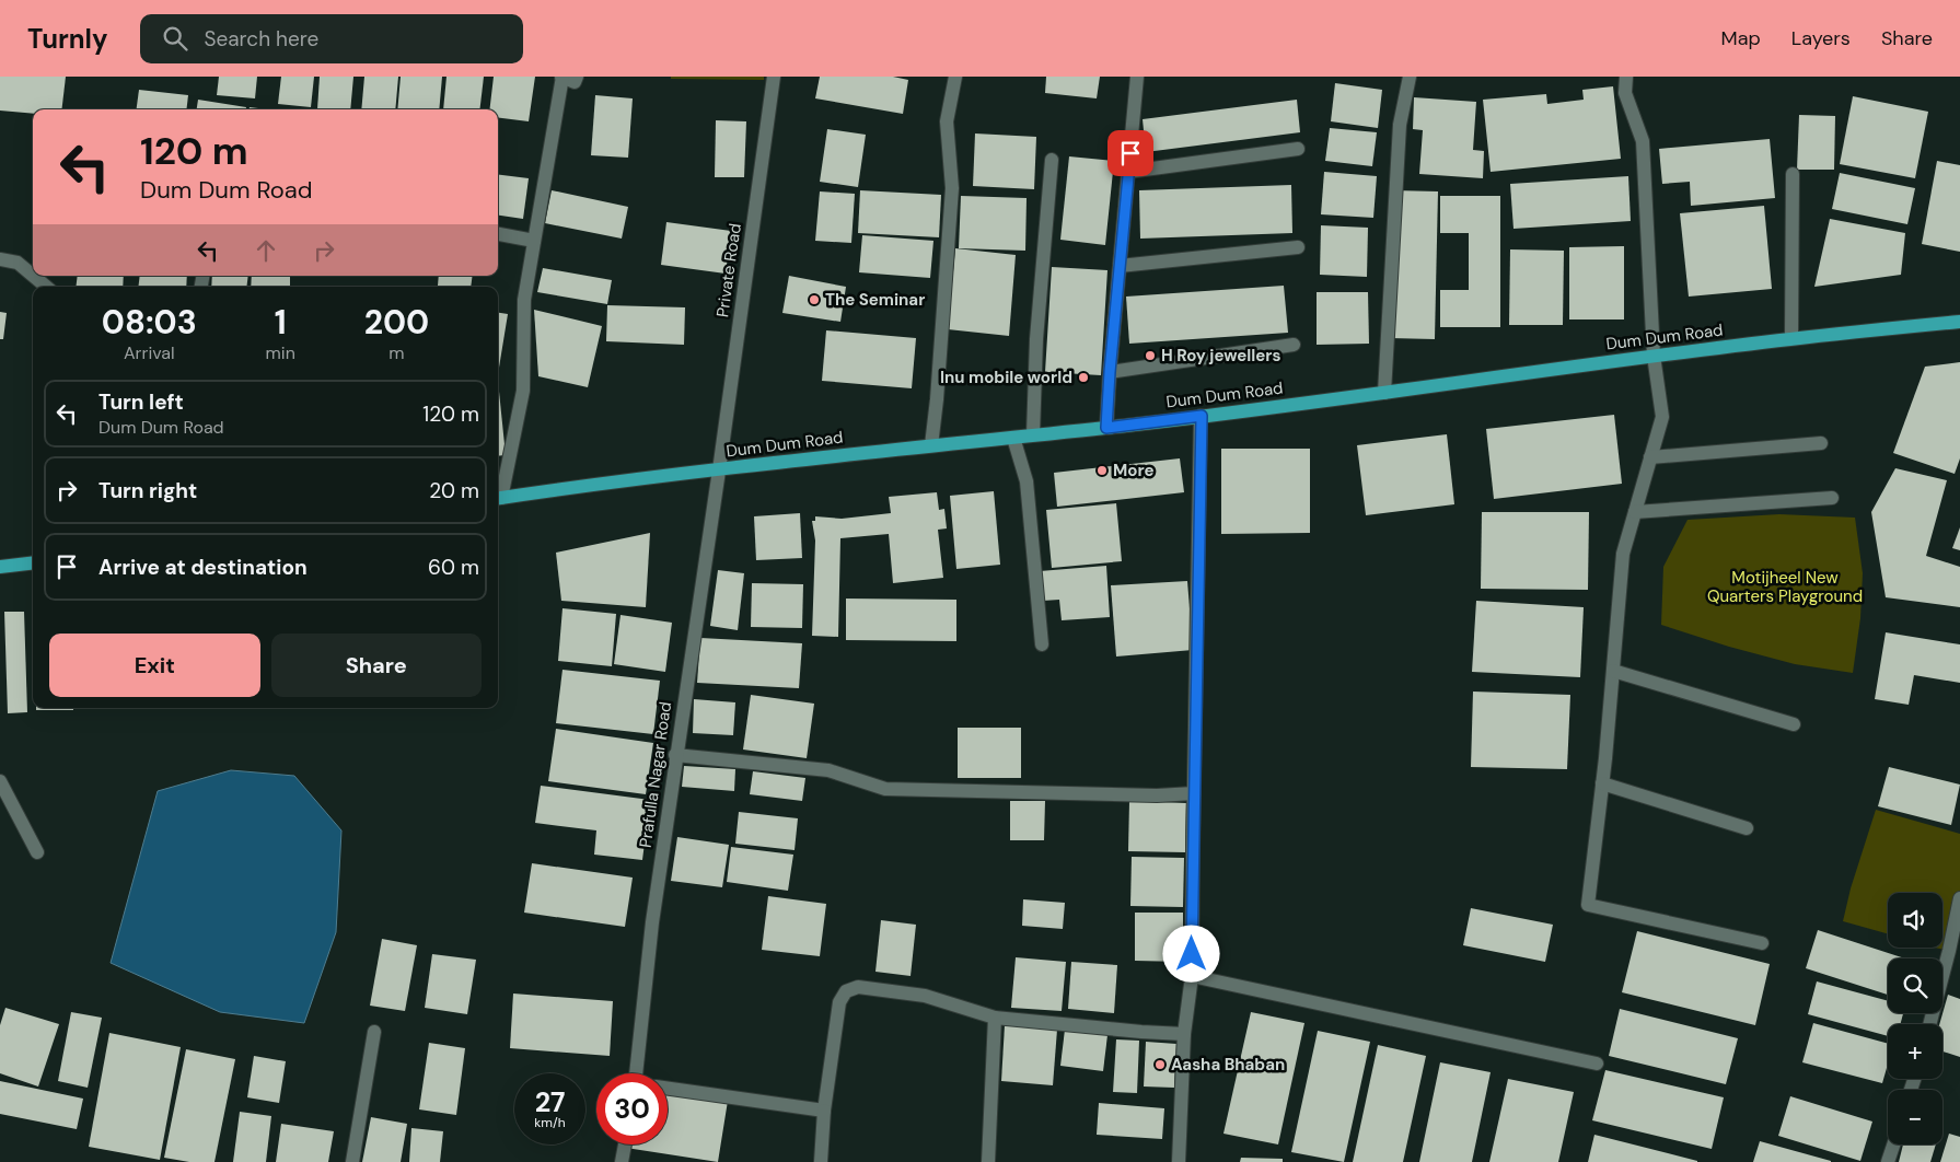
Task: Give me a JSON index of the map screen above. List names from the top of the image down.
{
  "streets": {
    "main road": ["Dum Dum Road"],
    "street": ["Private Road", "Prafulla Nagar Road"]
  },
  "crossings": [
    ["Private Road", "Dum Dum Road"],
    ["Private Road", "Prafulla Nagar Road"],
    ["Dum Dum Road", "Prafulla Nagar Road"]
  ],
  "parks": ["Motijheel New Quarters Playground"],
  "places": [
    "The Seminar",
    "H Roy jewellers",
    "Inu mobile world",
    "More",
    "Aasha Bhaban"
  ],
  "page": {
    "header": "Turnly",
    "search": "Search here",
    "nav": ["Map", "Layers", "Share"],
    "turn": ["120 m", "Dum Dum Road"],
    "eta": [
      "08:03",
      "Arrival",
      "1",
      "min",
      "200",
      "m"
    ],
    "list": [
      {
        "name": "Turn left",
        "note": "Dum Dum Road",
        "value": "120 m"
      },
      {
        "name": "Turn right",
        "value": "20 m"
      },
      {
        "name": "Arrive at destination",
        "value": "60 m"
      }
    ],
    "buttons": ["Exit", "Share"],
    "map_buttons": ["+", "−"],
    "speed": "27 km/h",
    "limit": "30"
  }
}
